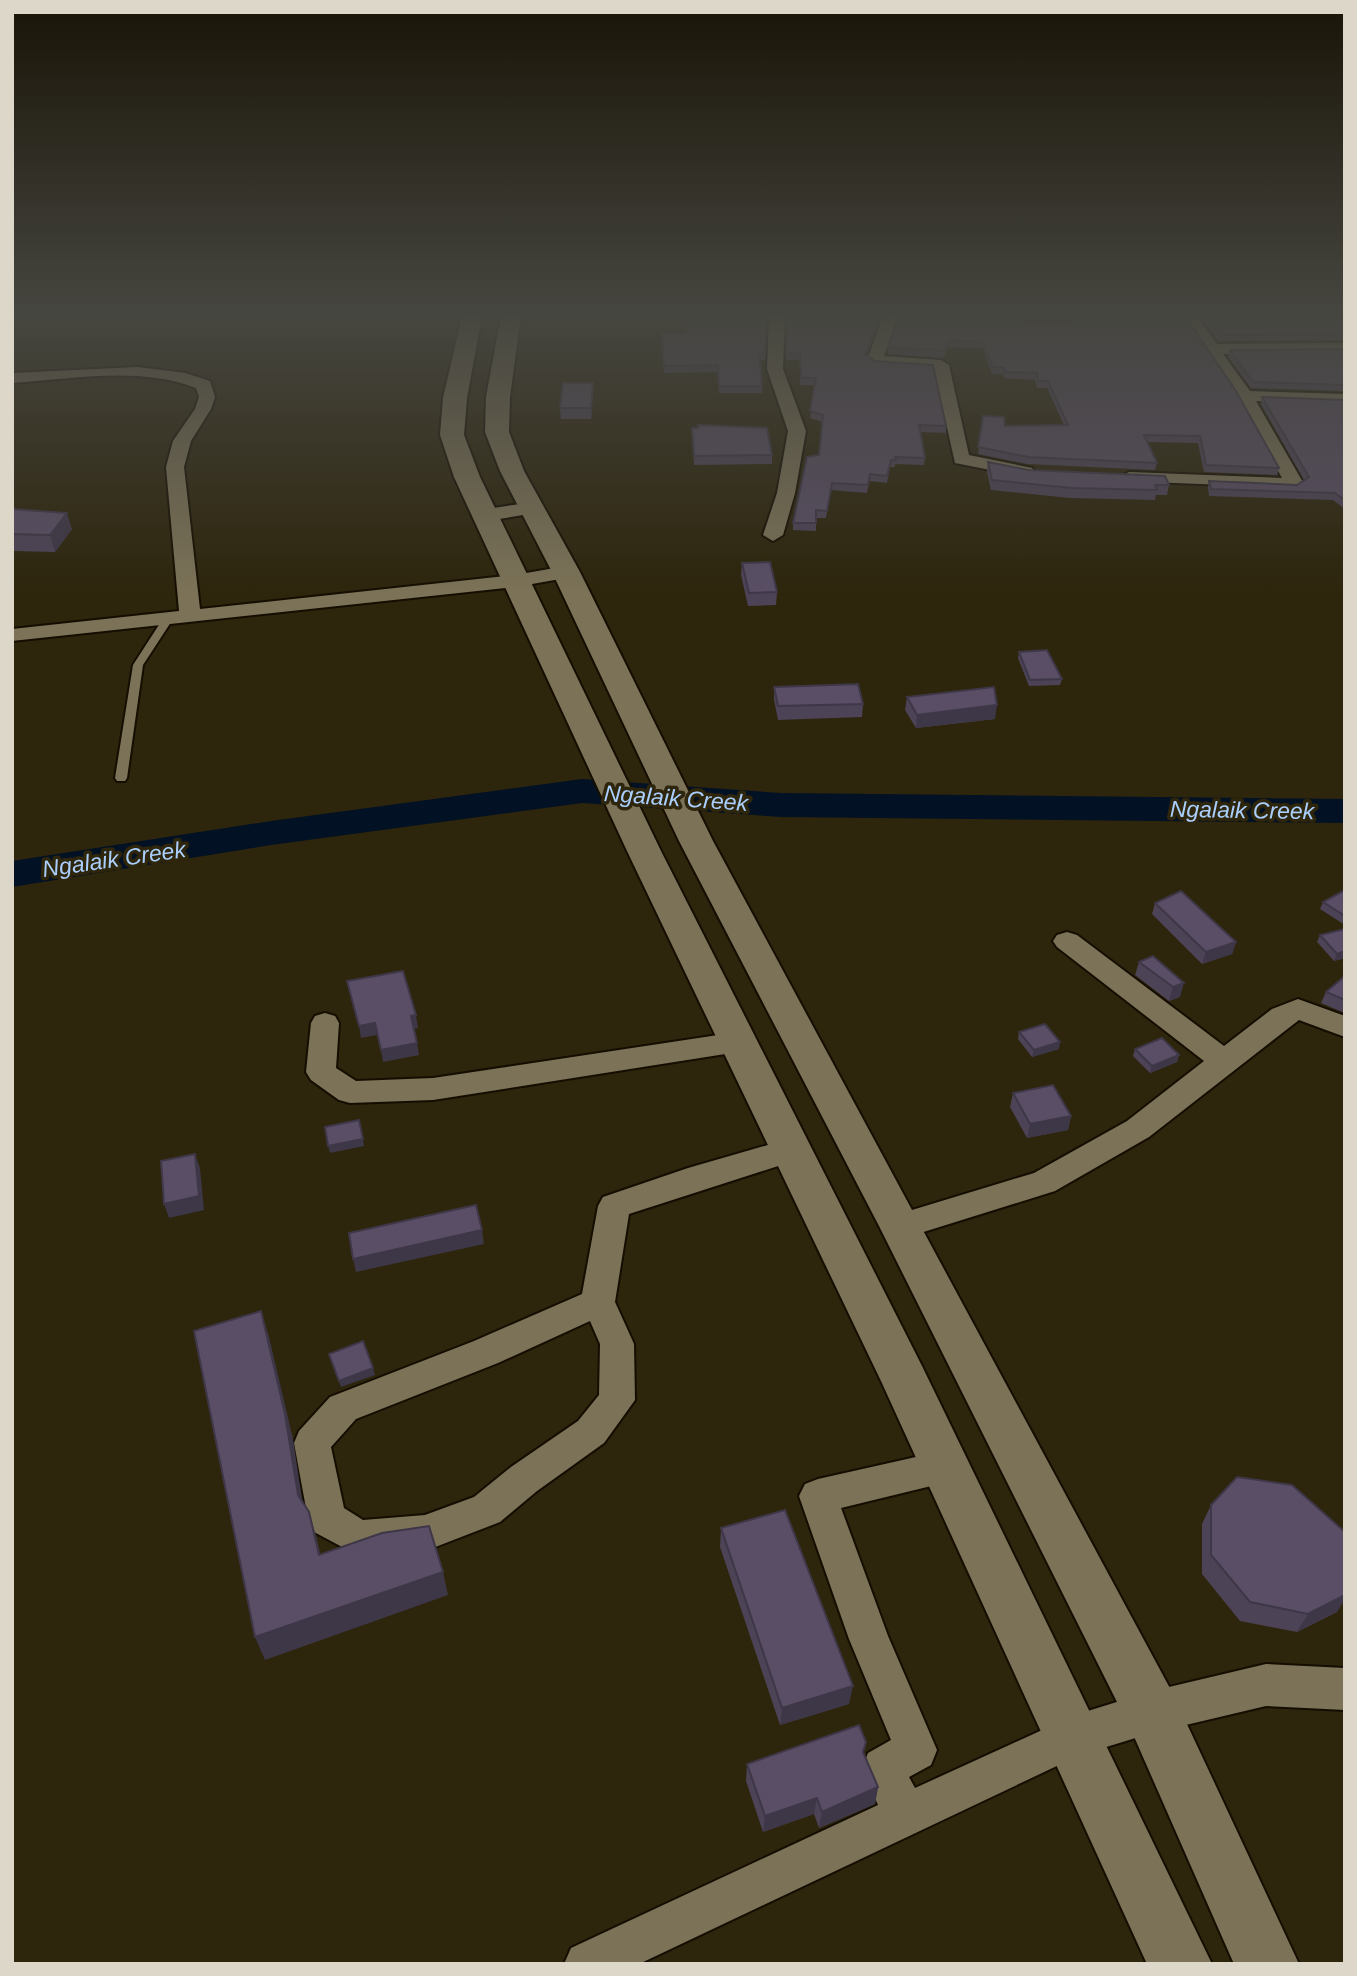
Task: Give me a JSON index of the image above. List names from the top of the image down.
{
  "water": ["Ngalaik Creek"]
}
